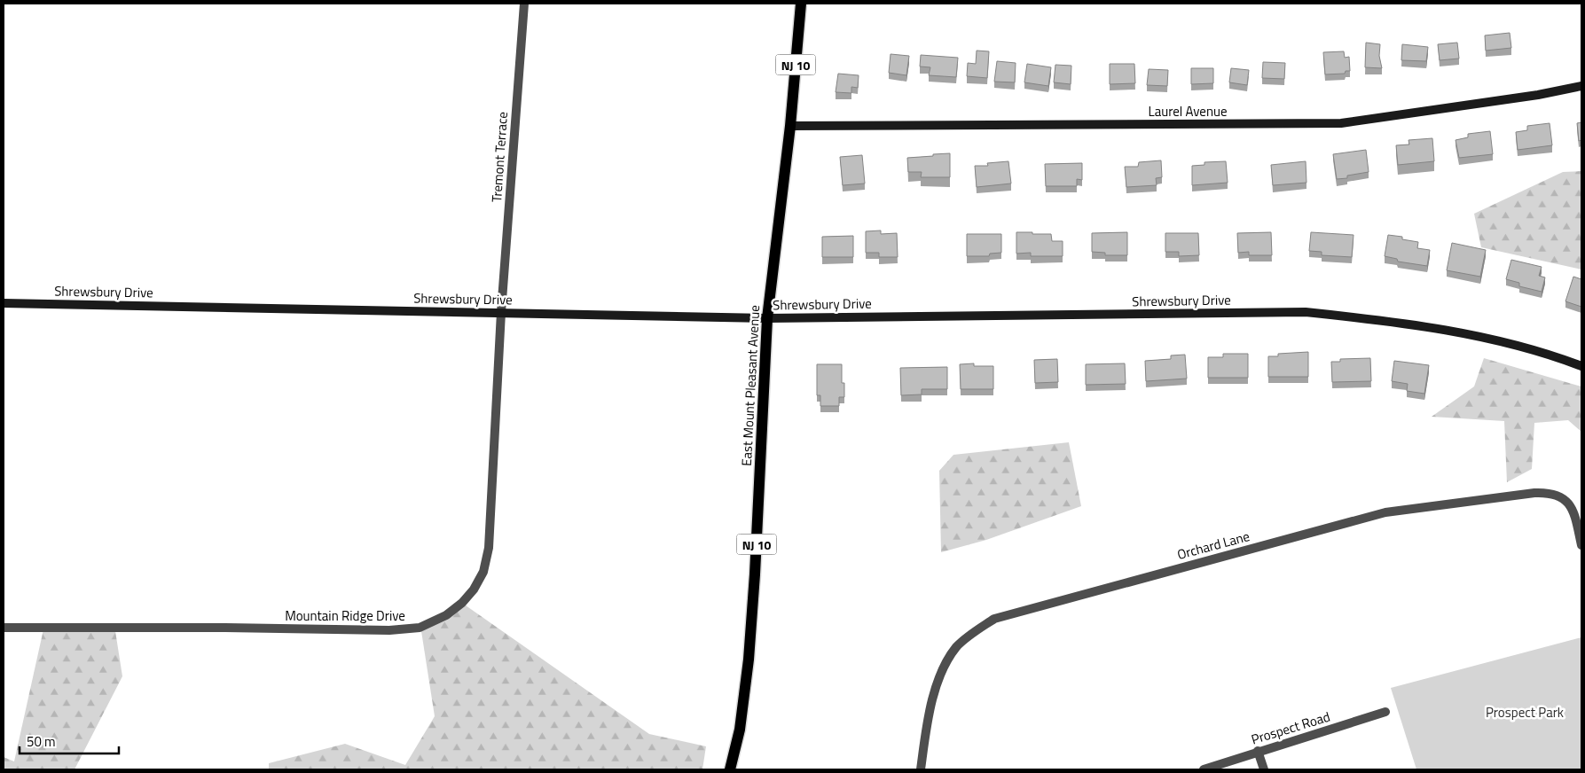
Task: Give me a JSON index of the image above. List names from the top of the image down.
{
  "streets": {
    "main road": [
      "NJ 10",
      "Laurel Avenue",
      "Shrewsbury Drive",
      "East Mount Pleasant Avenue"
    ],
    "street": [
      "Tremont Terrace",
      "Orchard Lane",
      "Mountain Ridge Drive",
      "Prospect Road"
    ]
  },
  "crossings": [
    ["Laurel Avenue", "East Mount Pleasant Avenue"],
    ["Tremont Terrace", "Shrewsbury Drive"],
    ["Tremont Terrace", "Mountain Ridge Drive"],
    ["Shrewsbury Drive", "East Mount Pleasant Avenue"],
    ["Shrewsbury Drive", "Mountain Ridge Drive"]
  ],
  "parks": ["Prospect Park"],
  "scale_bar": "50 m"
}
